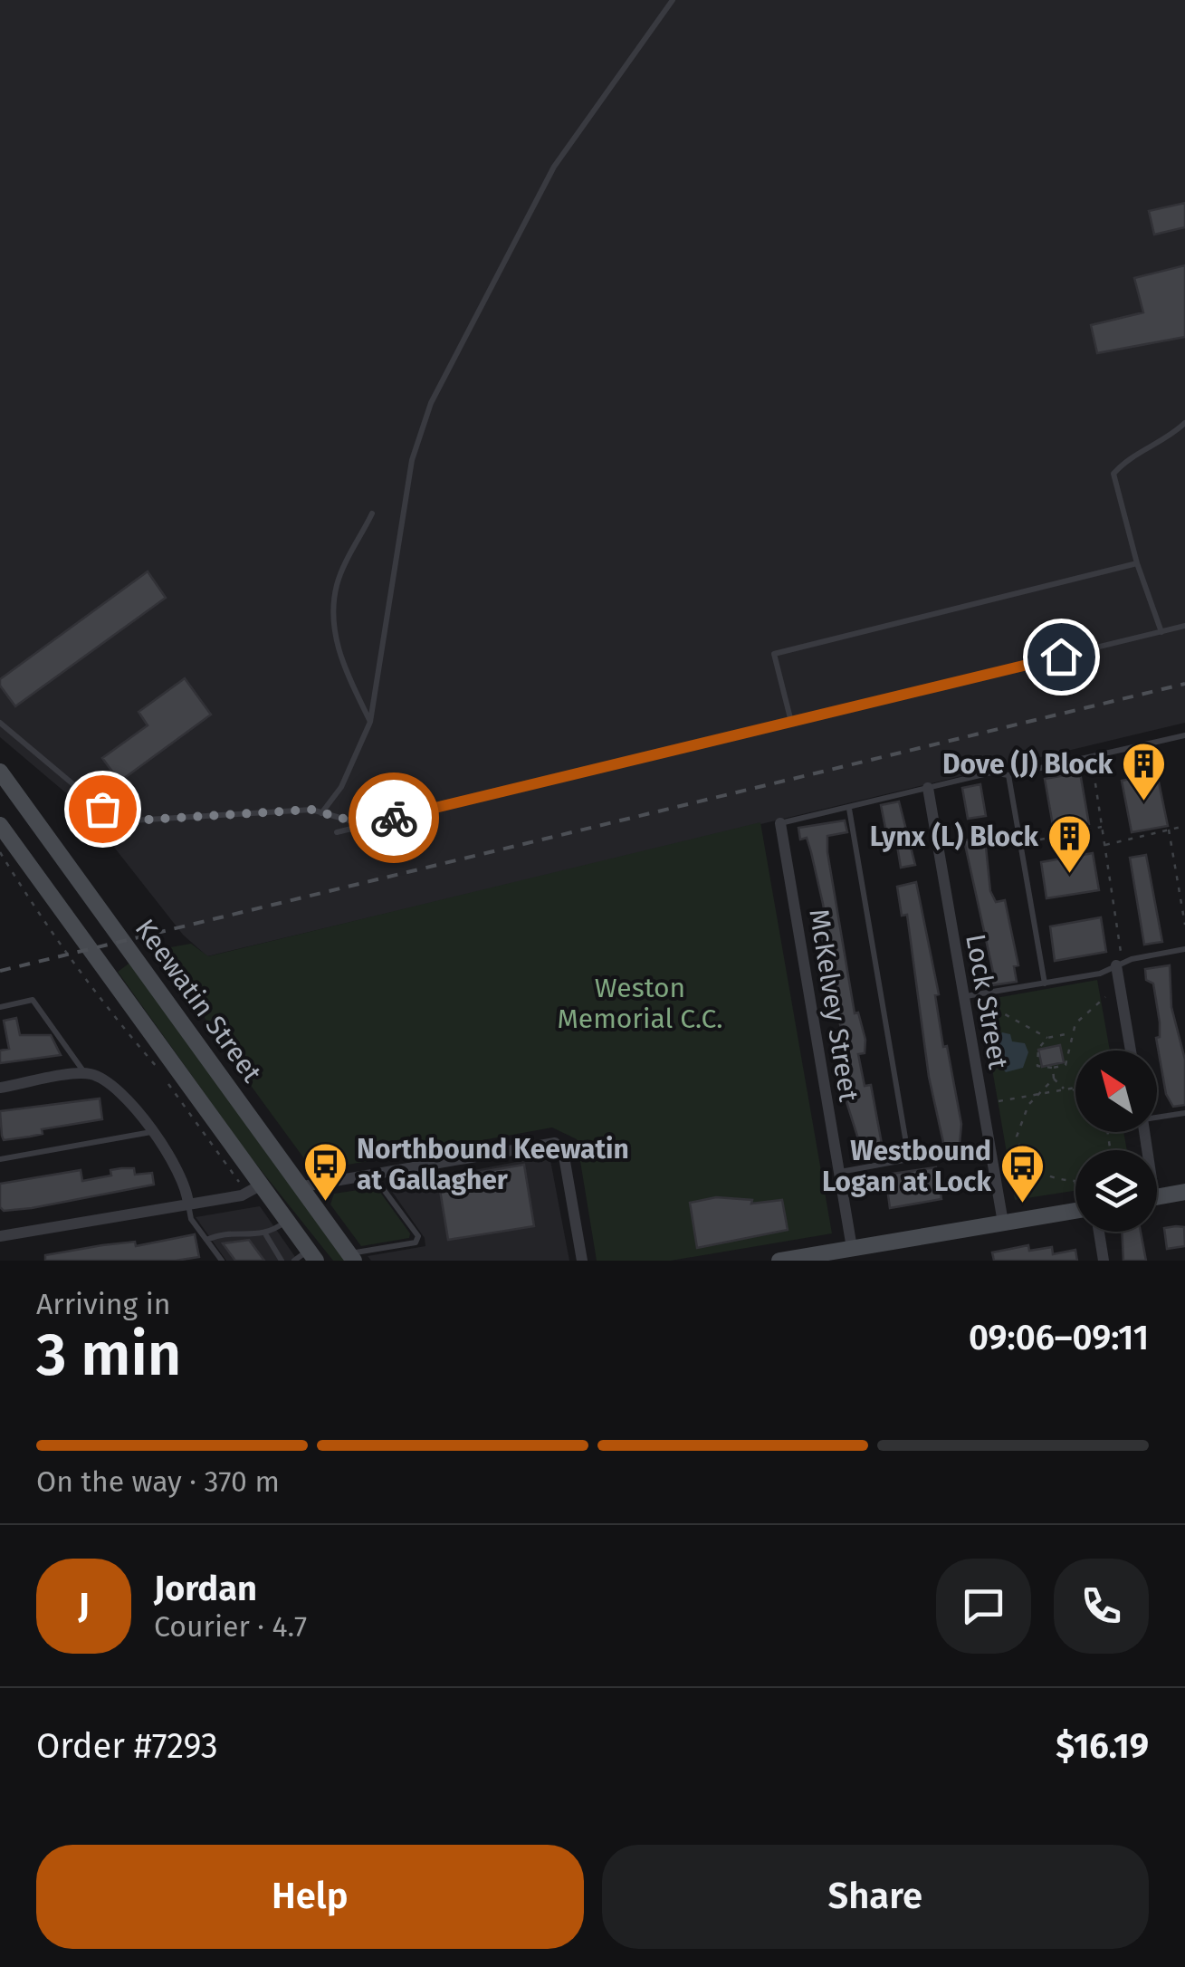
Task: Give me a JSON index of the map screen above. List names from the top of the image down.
{
  "streets": {
    "main road": ["Keewatin Street"],
    "street": ["Lock Street", "McKelvey Street"]
  },
  "parks": ["Weston Memorial C.C."],
  "places": {
    "building": ["Dove (J) Block", "Lynx (L) Block"],
    "bus stop": ["Northbound Keewatin at Gallagher", "Westbound Logan at Lock"]
  },
  "north": "top left",
  "page": {
    "heading": ["3 min", "Arriving in", "09:06–09:11"],
    "panel": [
      "Jordan",
      "Courier · 4.7",
      "Order #7293",
      "$16.19"
    ],
    "bar": "On the way · 370 m",
    "round": "J",
    "buttons": ["Help", "Share"]
  }
}
